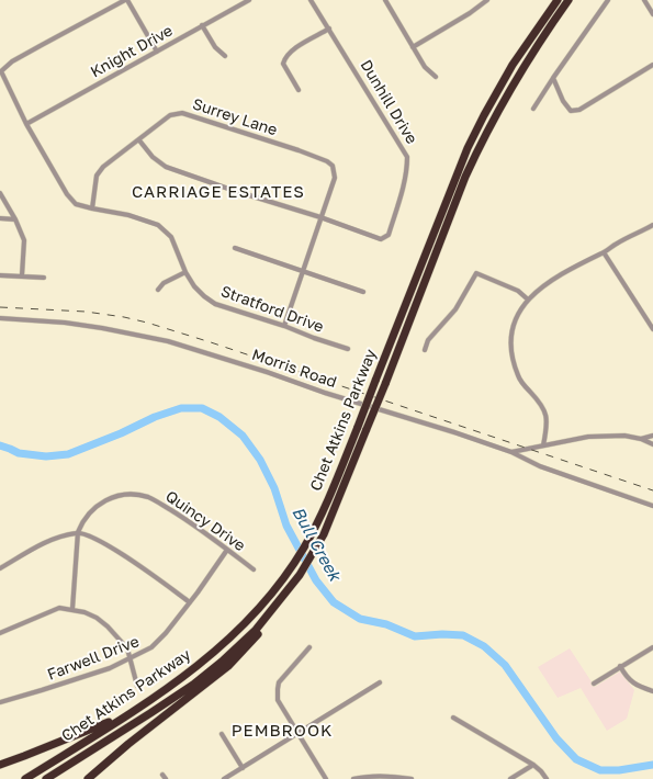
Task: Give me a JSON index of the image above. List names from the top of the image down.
{
  "streets": {
    "highway": ["Chet Atkins Parkway"],
    "street": [
      "Knight Drive",
      "Dunhill Drive",
      "Surrey Lane",
      "Stratford Drive",
      "Morris Road",
      "Quincy Drive",
      "Farwell Drive"
    ]
  },
  "crossings": [
    ["Knight Drive", "Stratford Drive"],
    ["Dunhill Drive", "Surrey Lane"],
    ["Surrey Lane", "Stratford Drive"],
    ["Quincy Drive", "Farwell Drive"]
  ],
  "districts": ["CARRIAGE ESTATES", "PEMBROOK"],
  "water": ["Bull Creek"]
}
